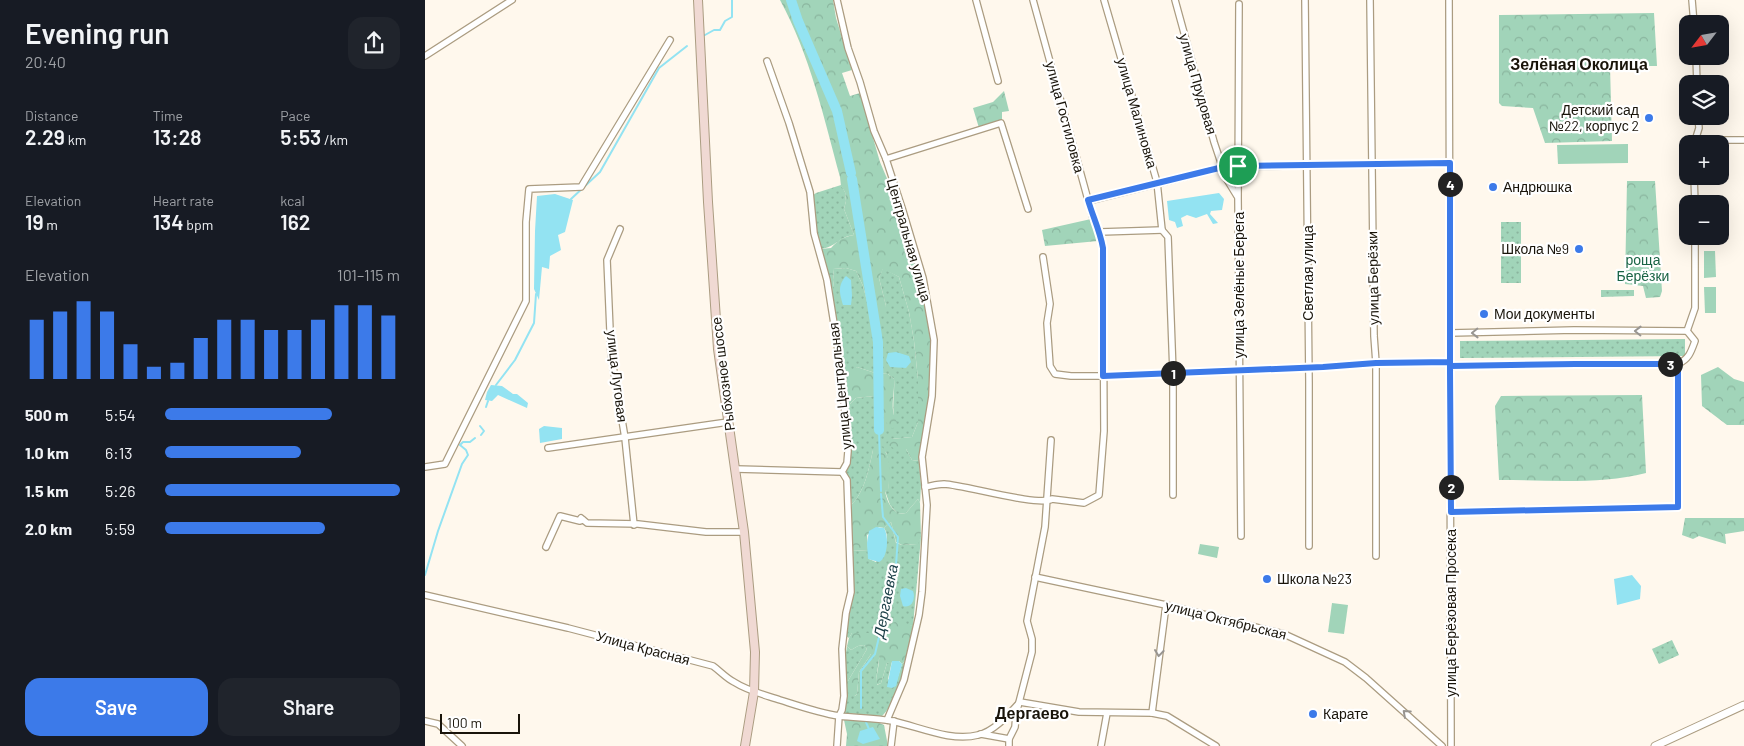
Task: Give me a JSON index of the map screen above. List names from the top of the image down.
{
  "streets": {
    "main road": ["Рыбхозное шоссе"],
    "street": [
      "улица Прудовая",
      "улица Малиновка",
      "улица Гостиловка",
      "Центральная улица",
      "Светлая улица",
      "улица Берёзки",
      "улица Зелёные Берега",
      "улица Луговая",
      "улица Центральная",
      "улица Берёзовая Просека",
      "улица Октябрьская",
      "Улица Красная"
    ]
  },
  "crossings": [
    ["улица Прудовая", "улица Зелёные Берега"],
    ["Центральная улица", "Улица Красная"],
    ["Рыбхозное шоссе", "Улица Красная"],
    ["улица Центральная", "Улица Красная"]
  ],
  "one_way": ["улица Октябрьская"],
  "districts": ["Зелёная Околица", "Дергаево"],
  "water": ["Дергаевка"],
  "parks": ["роща Берёзки"],
  "places": [
    "Детский сад №22, корпус 2",
    "Андрюшка",
    "Школа №9",
    "Мои документы",
    "Школа №23",
    "Карате"
  ],
  "scale_bar": "100 m",
  "north": "bottom left",
  "page": {
    "heading": ["Evening run", "20:40"],
    "map_buttons": ["+", "−"],
    "stats": [
      ["Distance", "2.29 km"],
      ["Time", "13:28"],
      ["Pace", "5:53 /km"],
      ["Elevation", "19 m"],
      ["Heart rate", "134 bpm"],
      ["kcal", "162"]
    ],
    "pins": [
      "4",
      "3",
      "1",
      "2"
    ],
    "chart": ["Elevation", "101–115 m"],
    "list": [
      {
        "name": "500 m",
        "note": "5:54"
      },
      {
        "name": "1.0 km",
        "note": "6:13"
      },
      {
        "name": "1.5 km",
        "note": "5:26"
      },
      {
        "name": "2.0 km",
        "note": "5:59"
      }
    ],
    "buttons": ["Save", "Share"],
    "scale": "100 m"
  }
}
